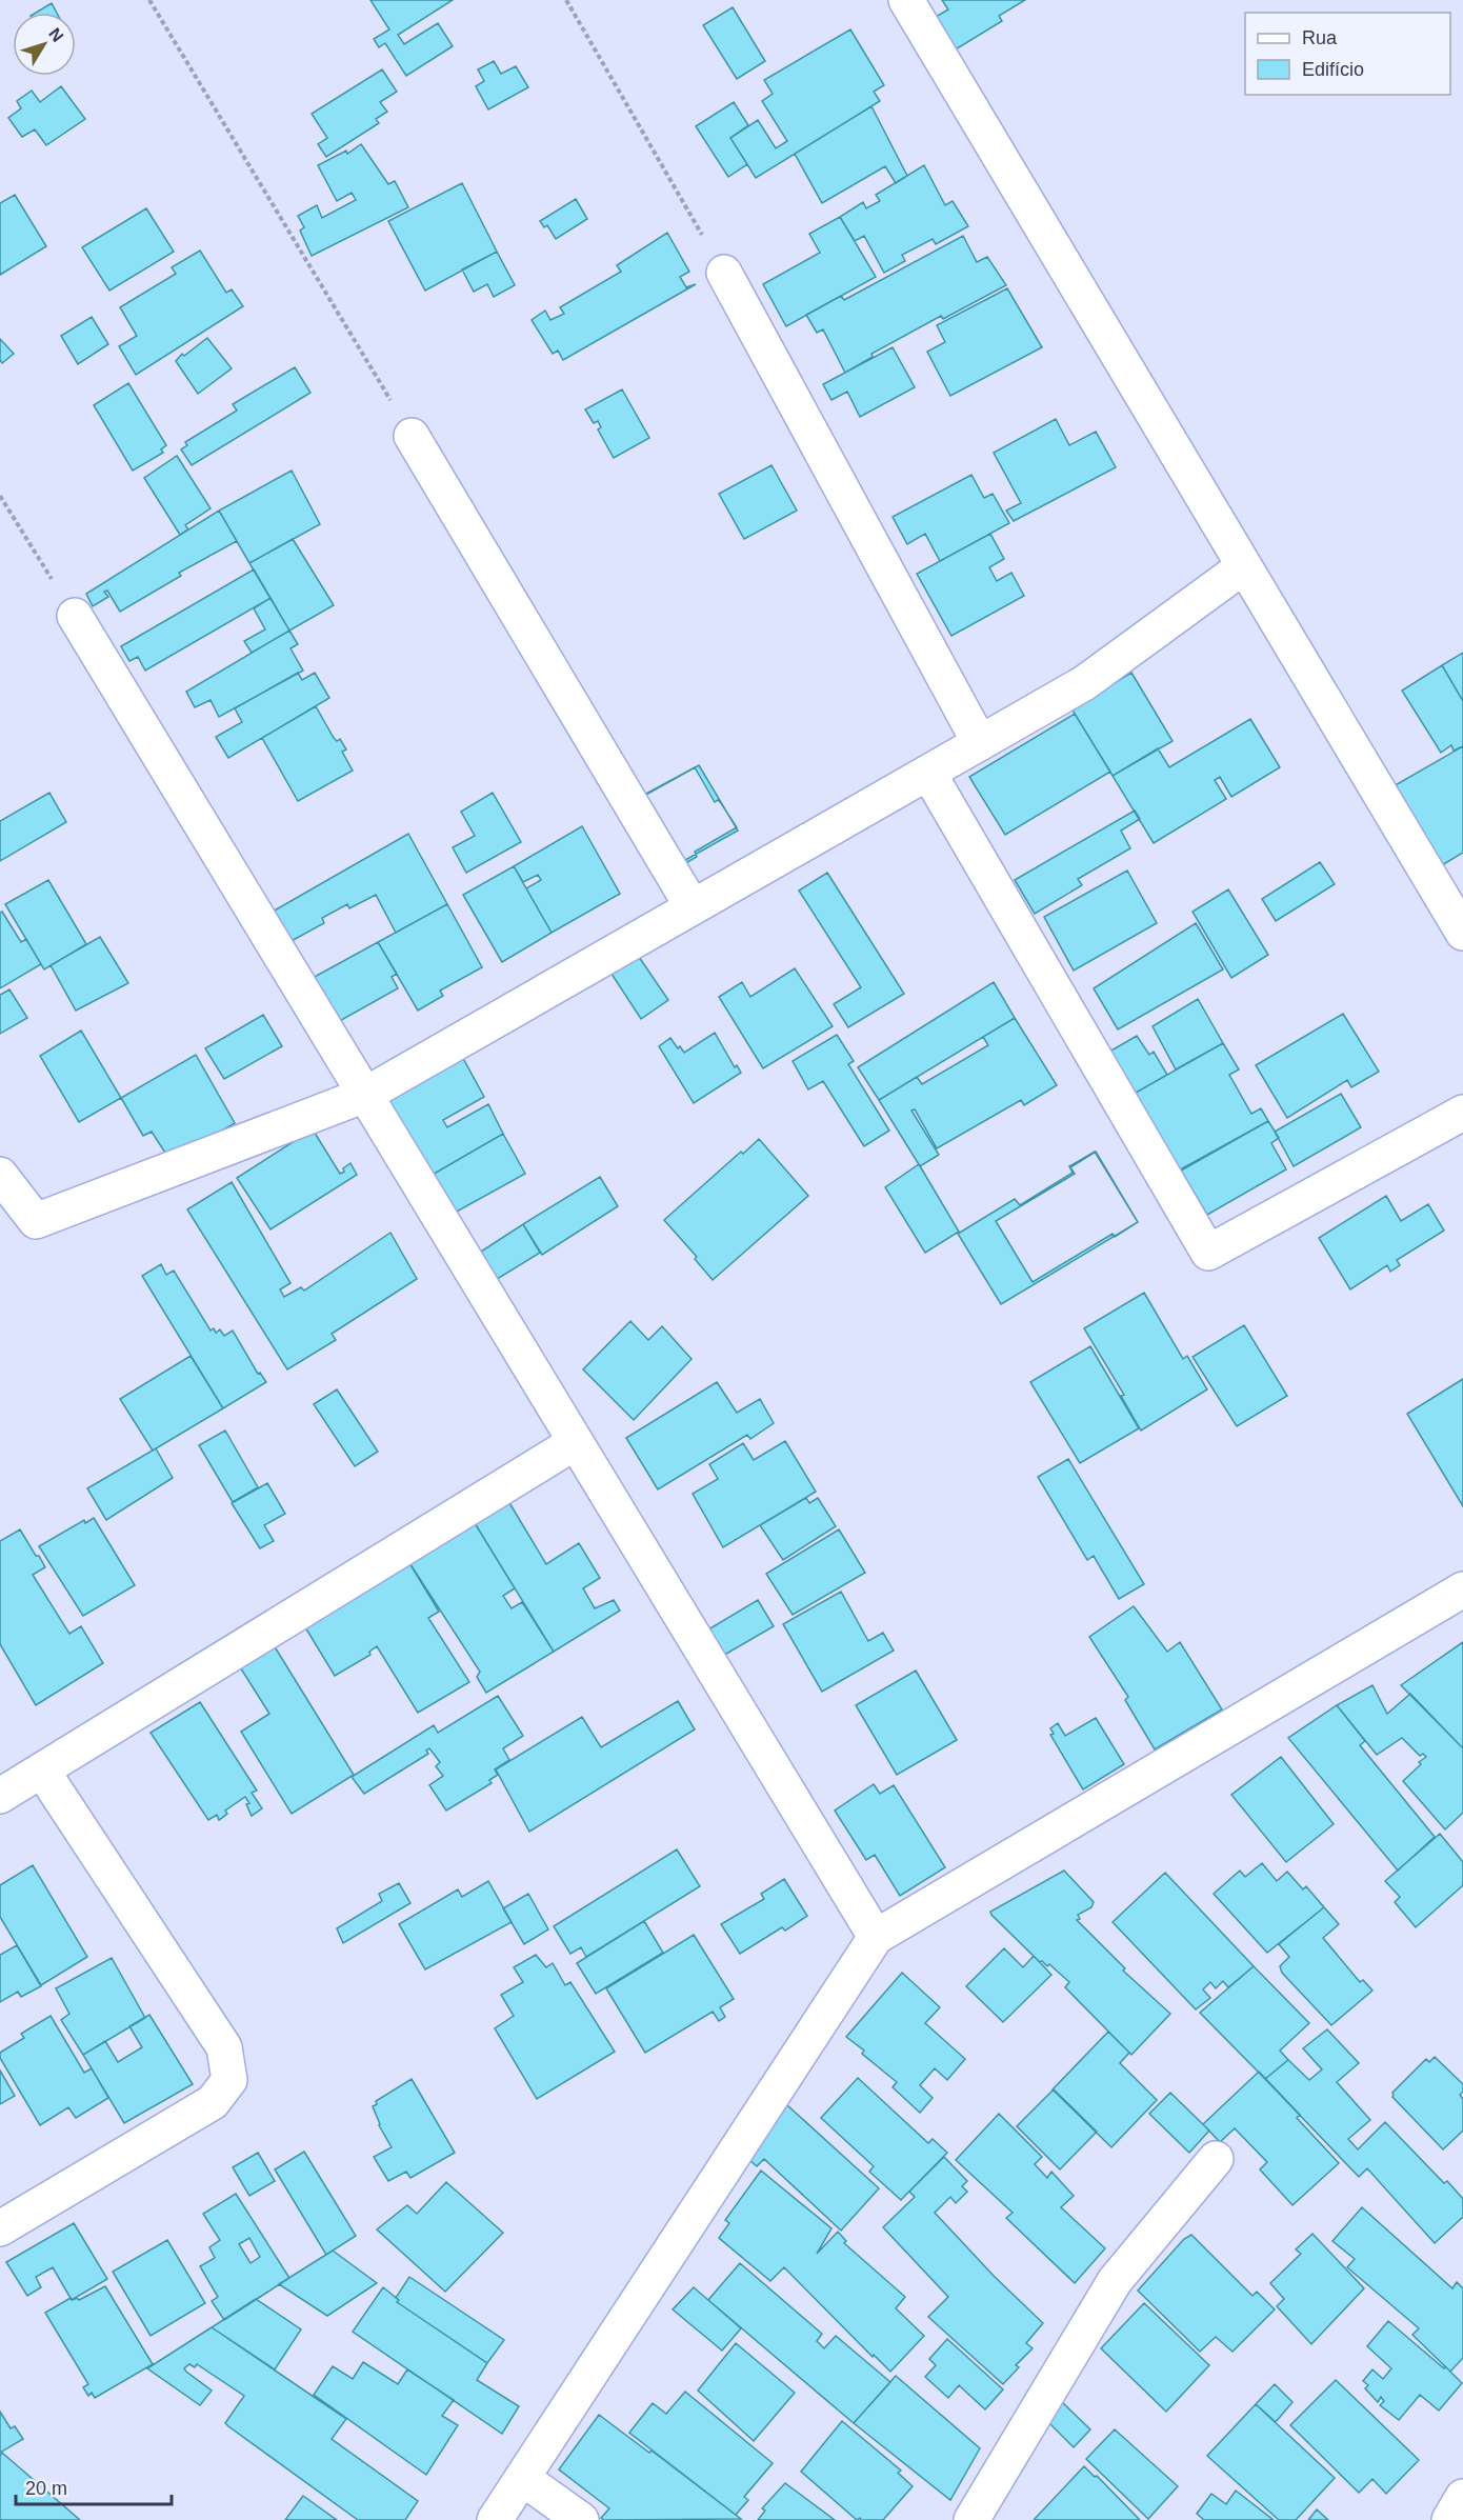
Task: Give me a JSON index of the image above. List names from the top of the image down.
{
  "legend": ["Rua", "Edifício"],
  "scale_bar": "20 m",
  "north": "top right"
}
